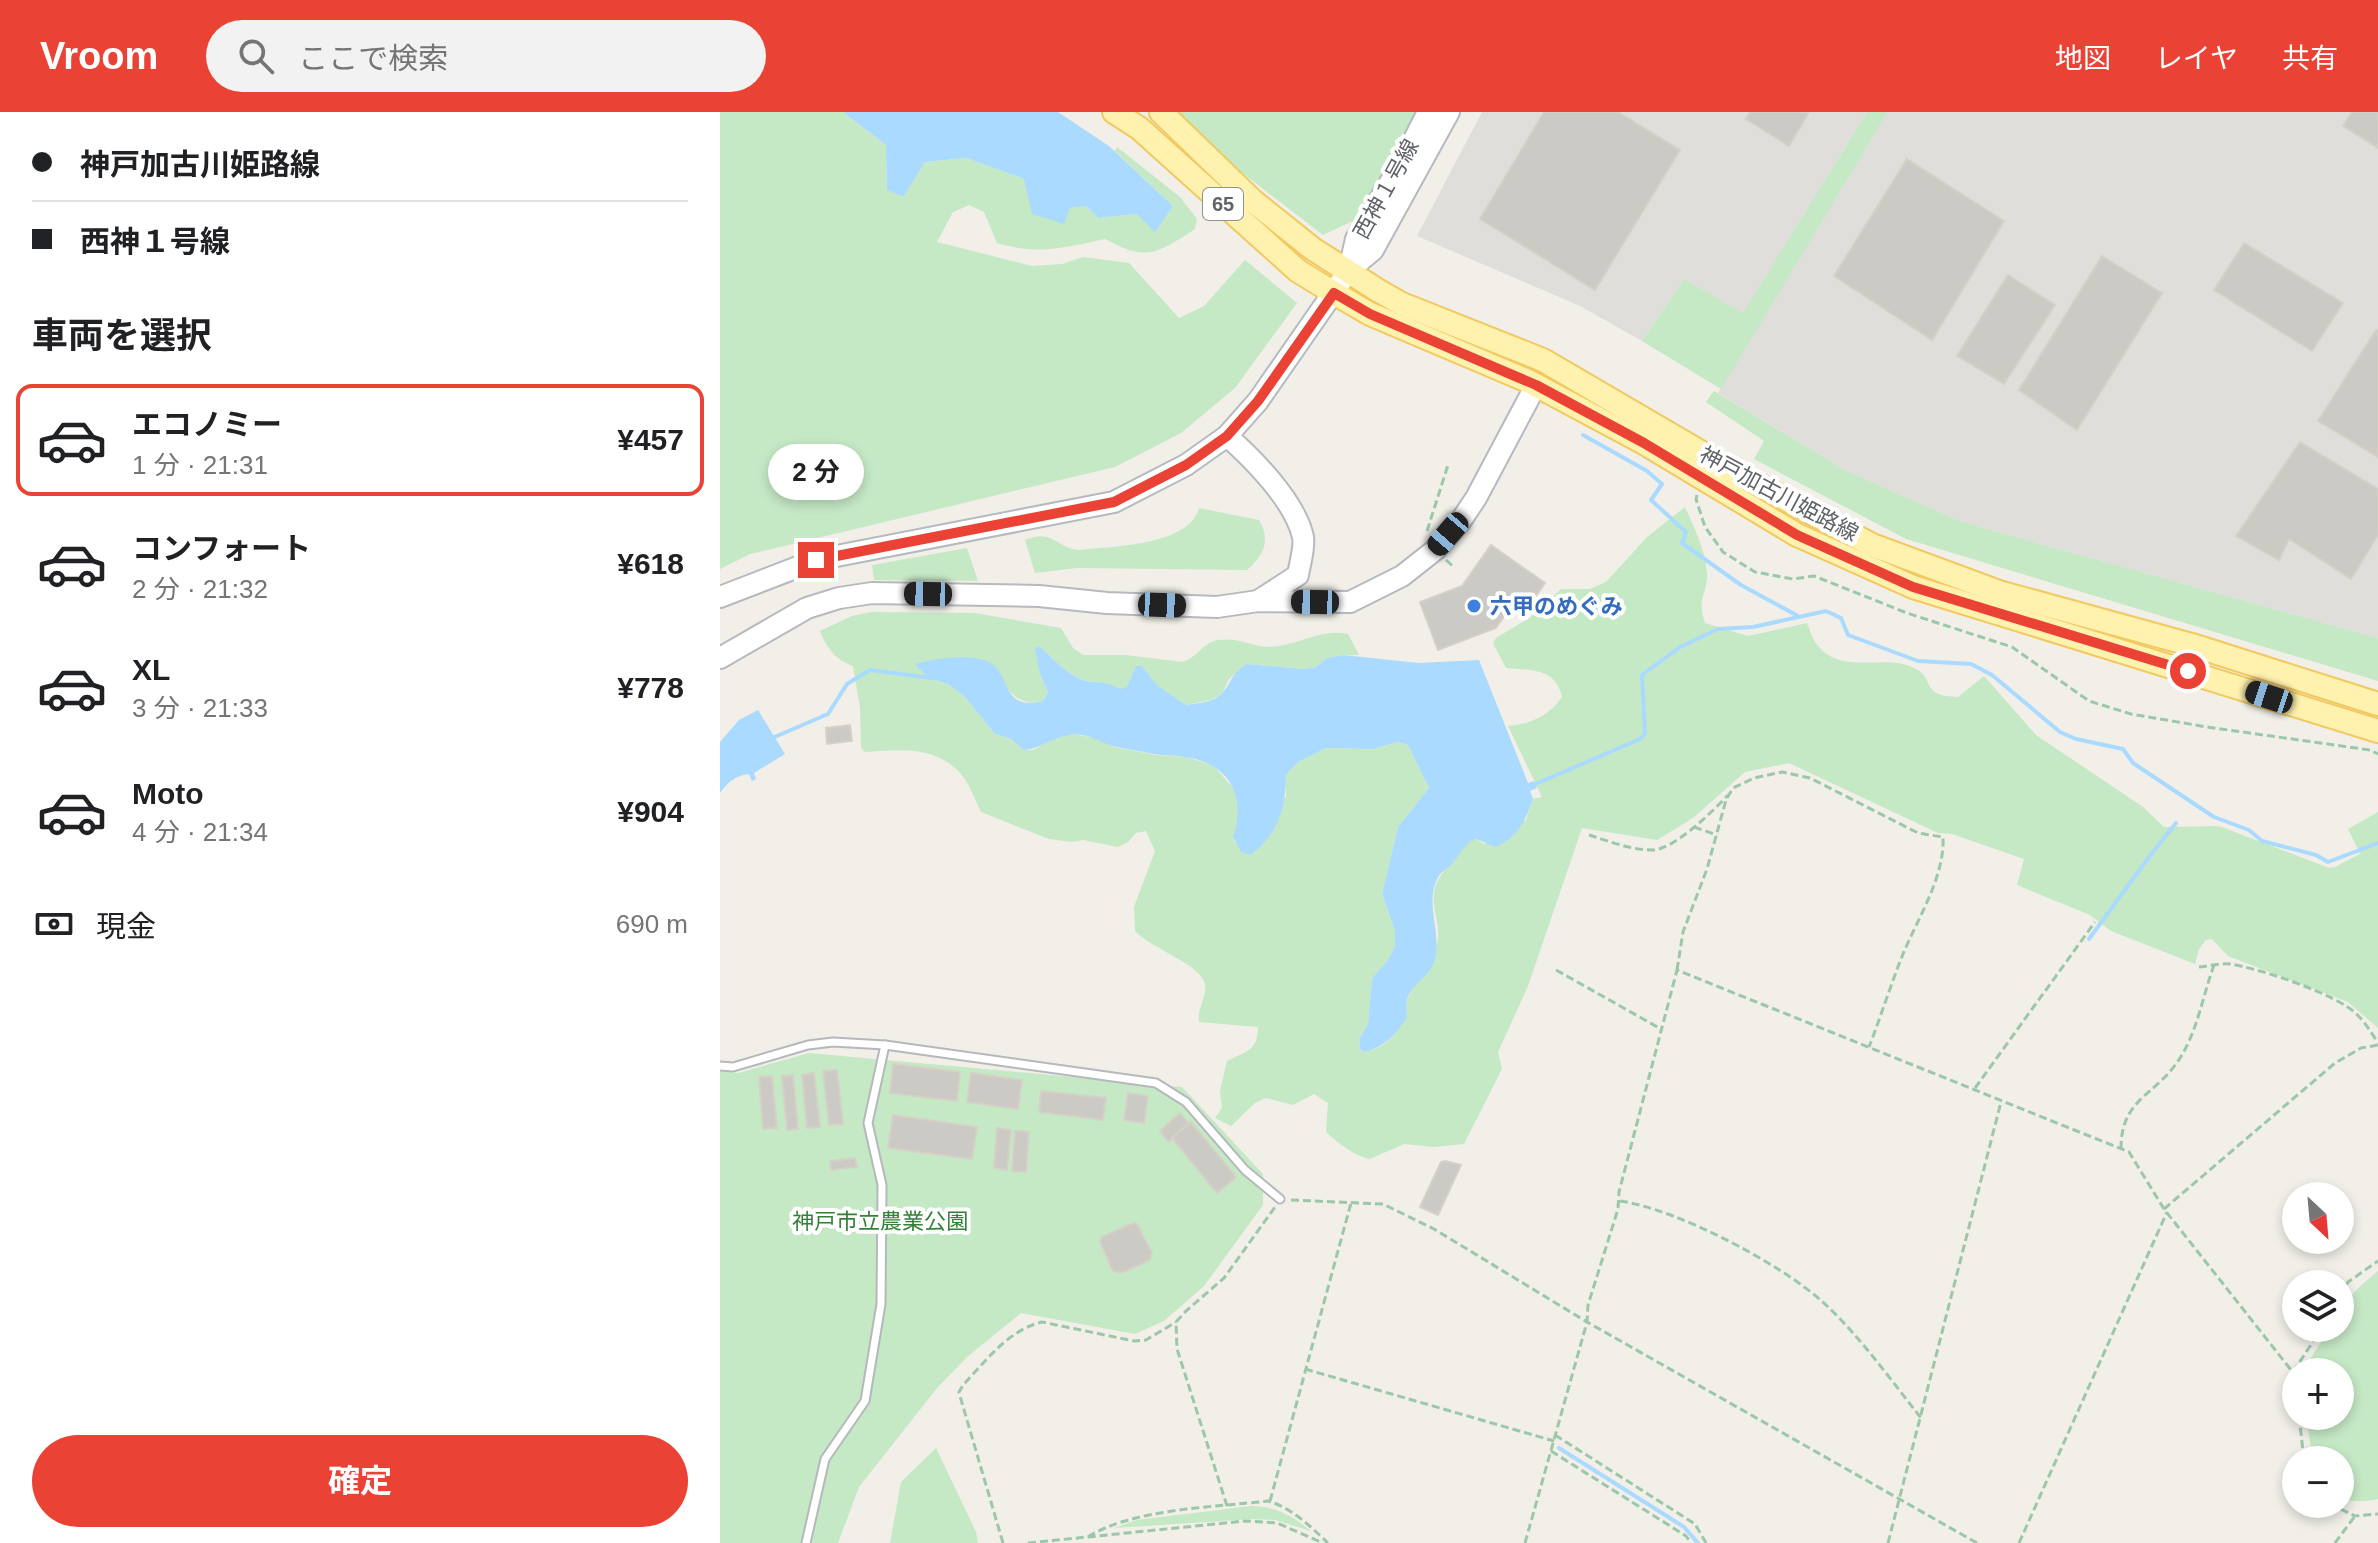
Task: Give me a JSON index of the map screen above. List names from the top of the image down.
{
  "streets": {
    "main road": ["65", "神戸加古川姫路線"],
    "street": ["西神１号線"]
  },
  "crossings": [
    ["西神１号線", "神戸加古川姫路線"]
  ],
  "parks": ["神戸市立農業公園"],
  "places": ["六甲のめぐみ"],
  "north": "bottom right",
  "page": {
    "header": "Vroom",
    "search": "ここで検索",
    "nav": ["地図", "レイヤ", "共有"],
    "banner": ["神戸加古川姫路線", "西神１号線"],
    "heading": "車両を選択",
    "list": [
      {
        "name": "エコノミー",
        "note": "1 分 · 21:31",
        "value": "¥457"
      },
      {
        "name": "コンフォート",
        "note": "2 分 · 21:32",
        "value": "¥618"
      },
      {
        "name": "XL",
        "note": "3 分 · 21:33",
        "value": "¥778"
      },
      {
        "name": "Moto",
        "note": "4 分 · 21:34",
        "value": "¥904"
      }
    ],
    "bubble": "2 分",
    "pay": ["現金", "690 m"],
    "map_buttons": ["+", "−"],
    "buttons": "確定"
  }
}
